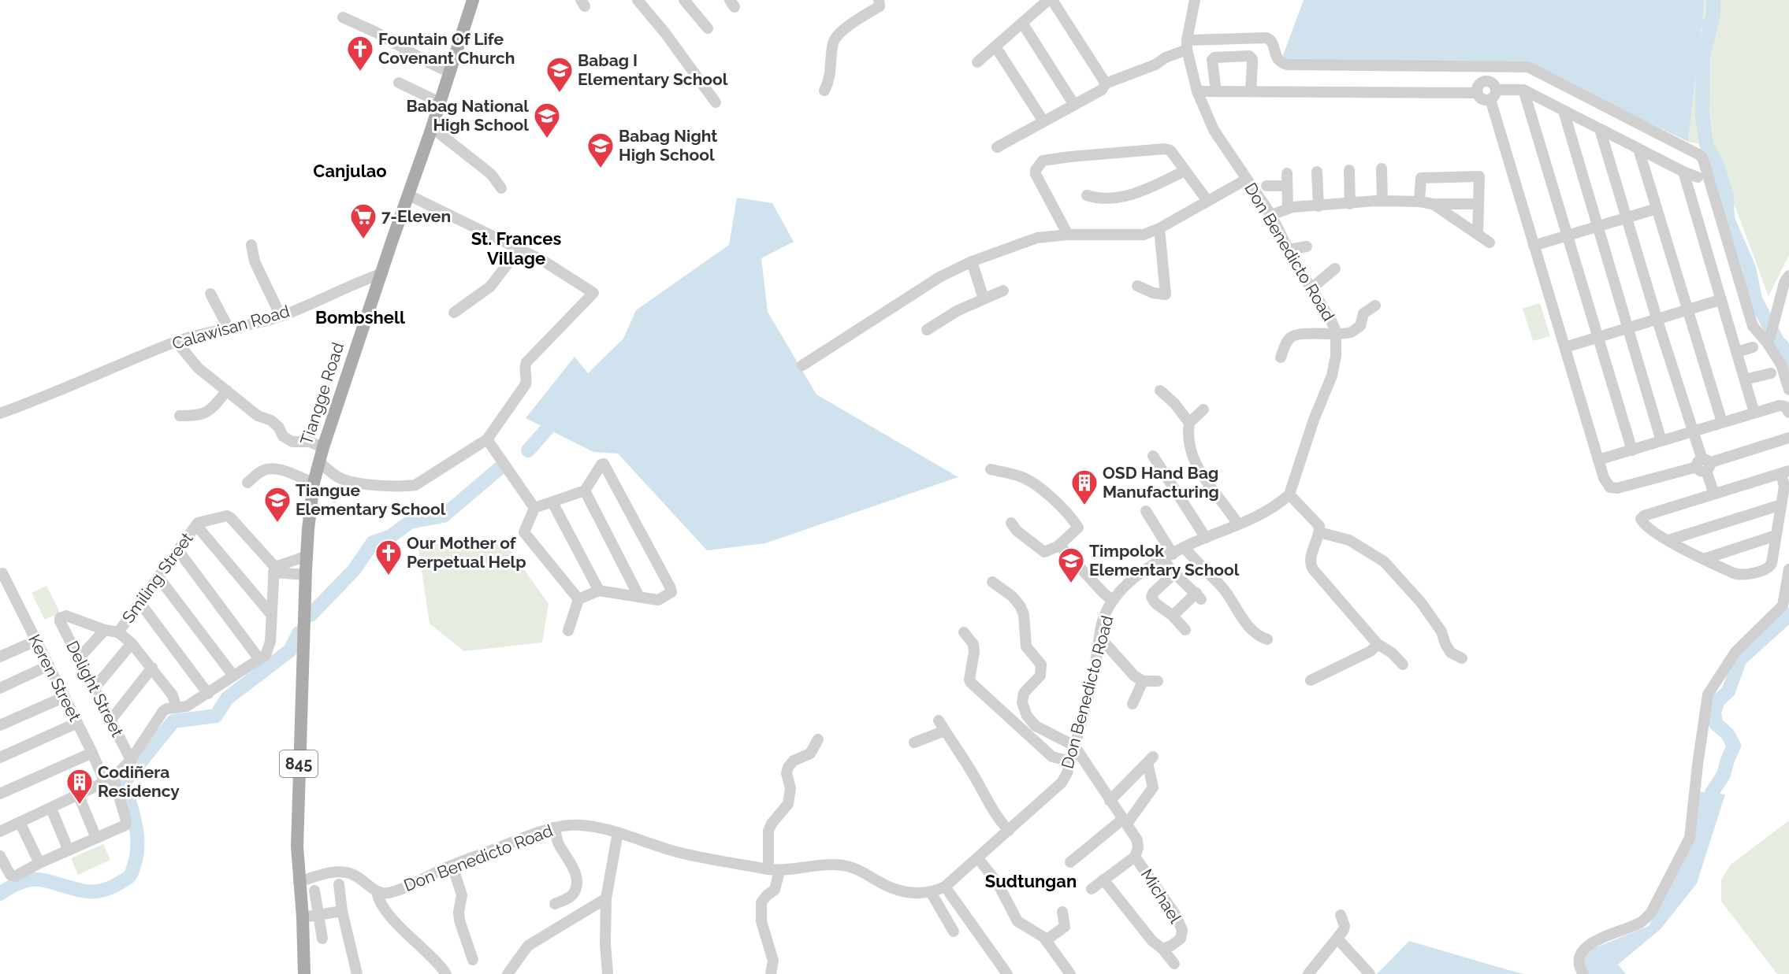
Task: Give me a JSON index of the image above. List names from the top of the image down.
{
  "streets": {
    "main road": ["Tiangge Road", "845"],
    "street": [
      "Don Benedicto Road",
      "Calawisan Road",
      "Smiling Street",
      "Keren Street",
      "Delight Street",
      "Michael"
    ]
  },
  "crossings": [
    ["Don Benedicto Road", "Michael"],
    ["Calawisan Road", "Tiangge Road"],
    ["Tiangge Road", "845"]
  ],
  "districts": [
    "Canjulao",
    "St. Frances Village",
    "Bombshell",
    "Sudtungan"
  ],
  "places": {
    "church": ["Fountain Of Life Covenant Church", "Our Mother of Perpetual Help"],
    "school or university": [
      "Babag I Elementary School",
      "Babag National High School",
      "Babag Night High School",
      "Tiangue Elementary School",
      "Timpolok Elementary School"
    ],
    "supermarket": ["7-Eleven"],
    "building": ["OSD Hand Bag Manufacturing", "Codiñera Residency"]
  }
}
